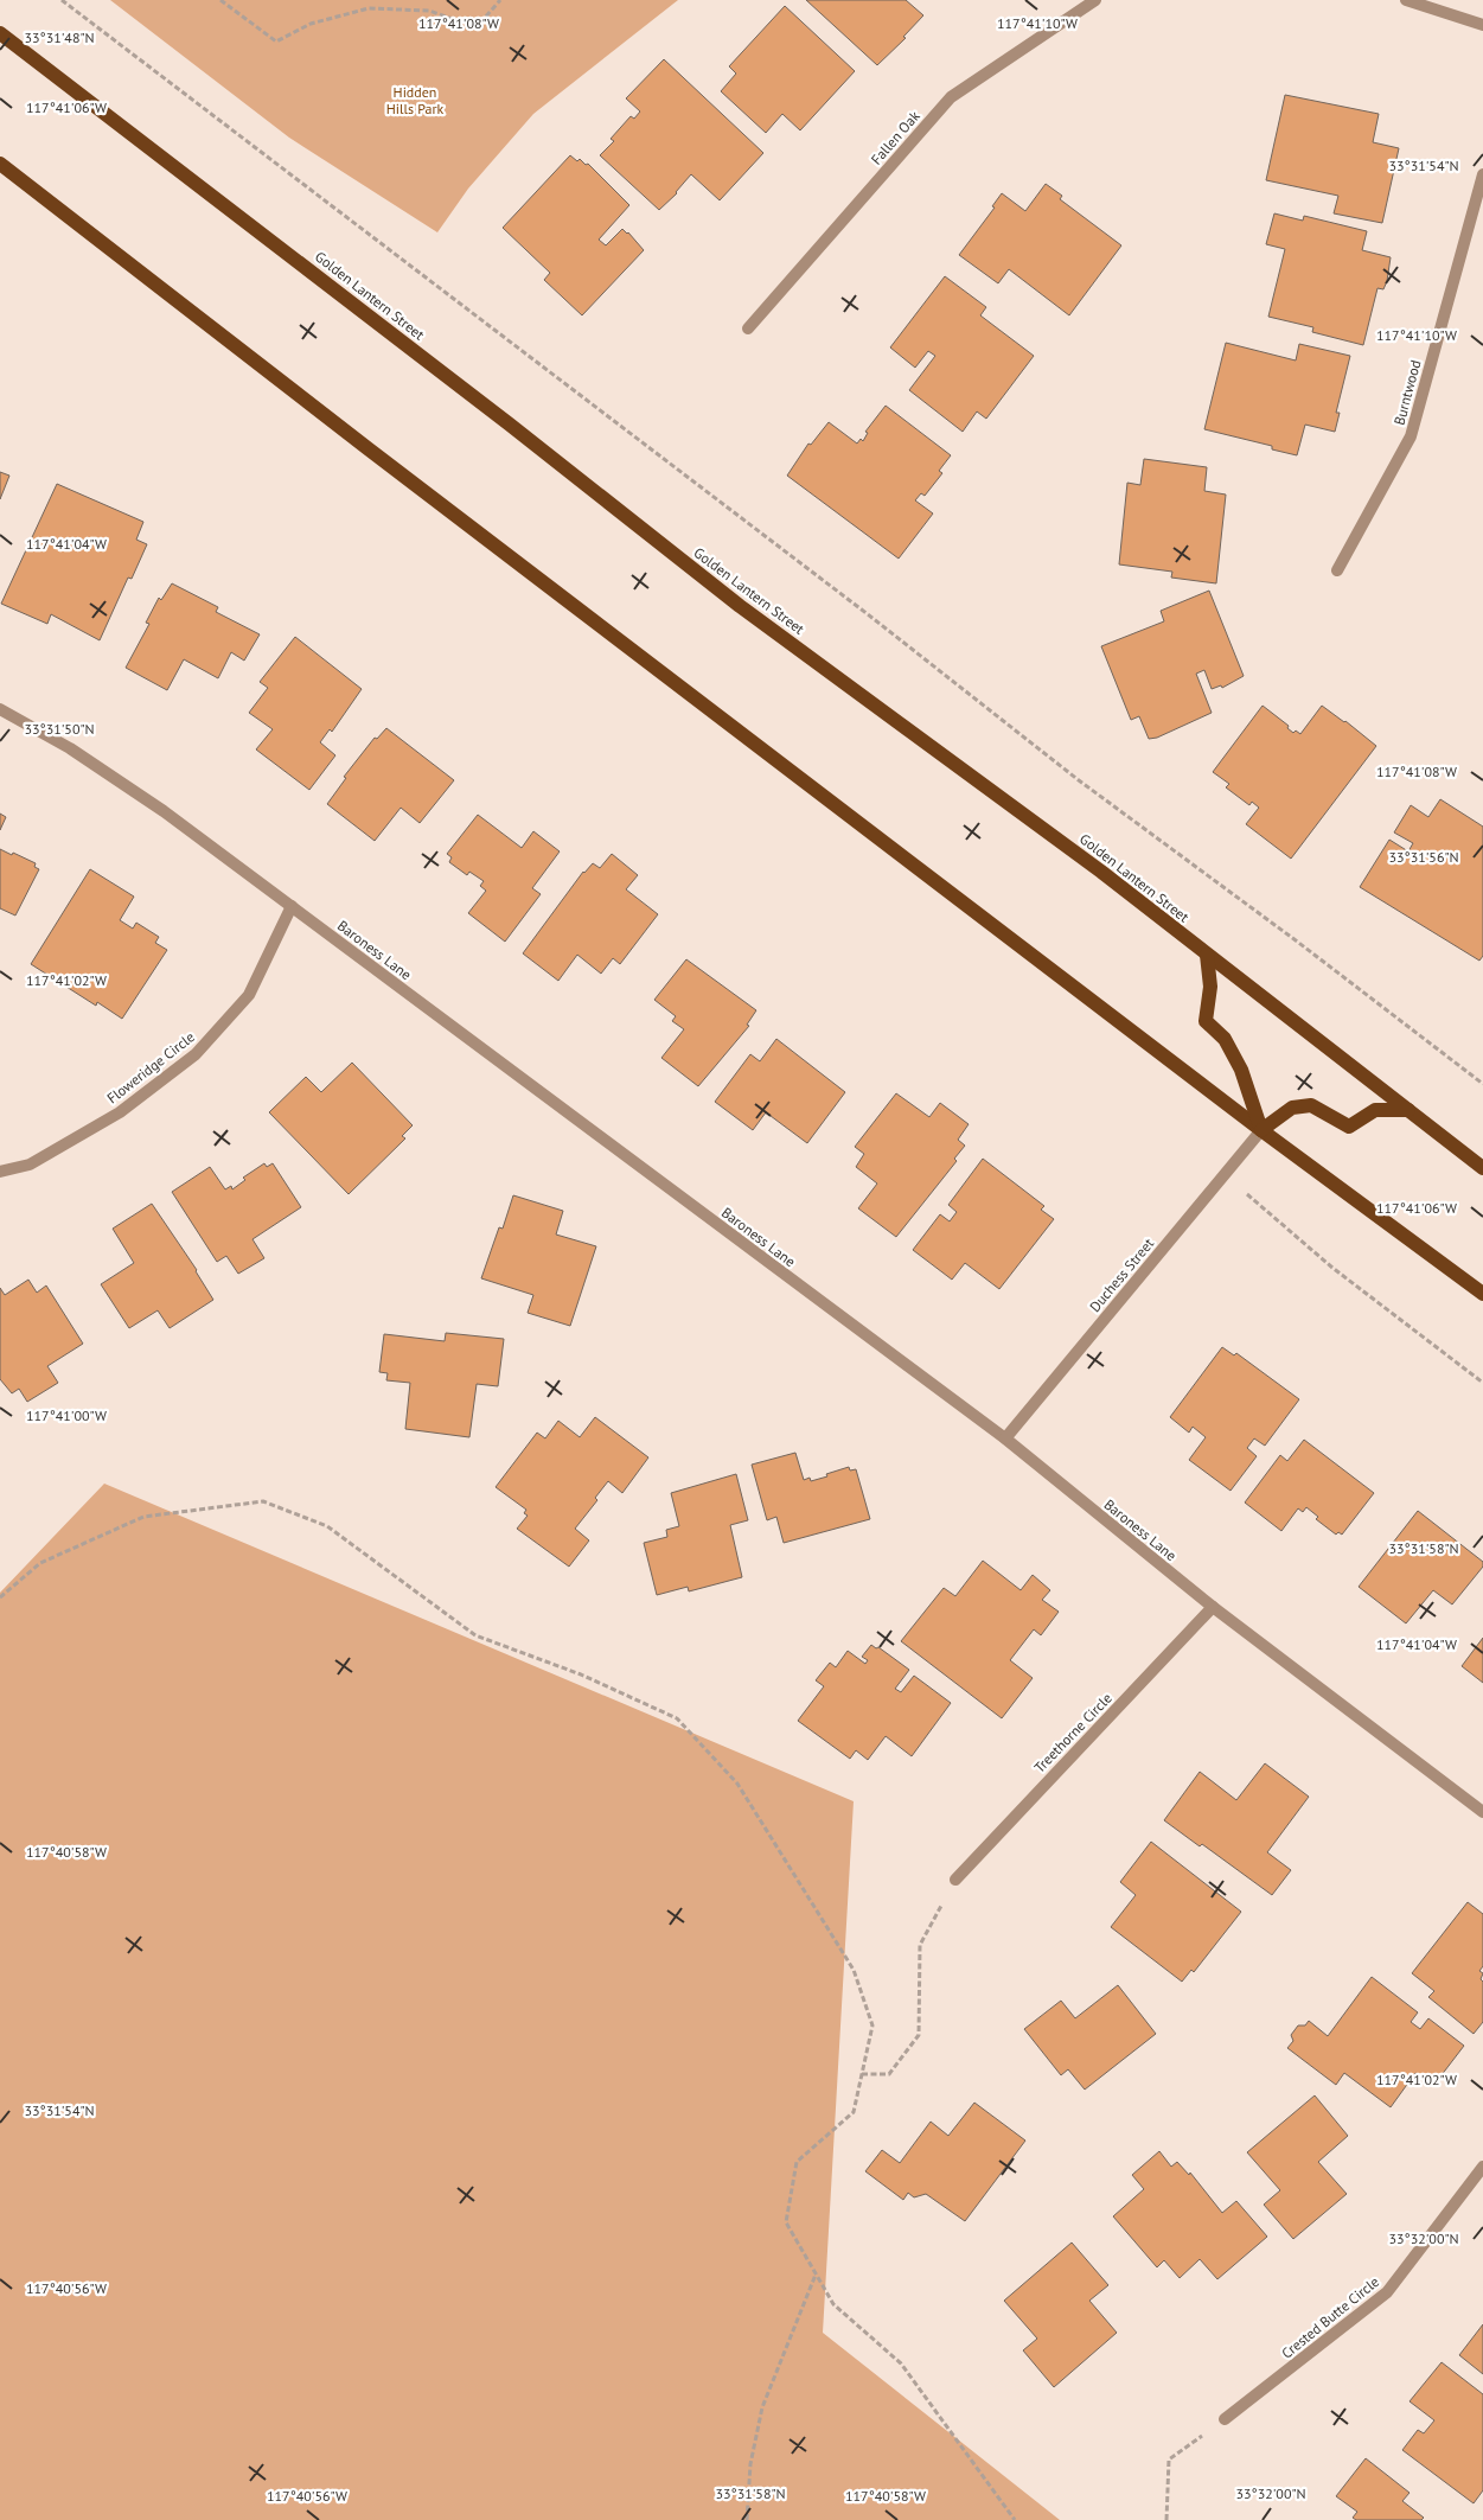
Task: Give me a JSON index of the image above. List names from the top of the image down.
{
  "streets": {
    "main road": ["Golden Lantern Street"],
    "street": [
      "Fallen Oak",
      "Burntwood",
      "Baroness Lane",
      "Floweridge Circle",
      "Duchess Street",
      "Treethorne Circle",
      "Crested Butte Circle"
    ]
  },
  "crossings": [
    ["Baroness Lane", "Floweridge Circle"],
    ["Baroness Lane", "Duchess Street"],
    ["Baroness Lane", "Treethorne Circle"]
  ],
  "parks": ["Hidden Hills Park"],
  "coordinates": [
    "117°41'08\"W",
    "117°41'10\"W",
    "33°31'48\"N",
    "117°41'06\"W",
    "33°31'54\"N",
    "117°41'04\"W",
    "33°31'50\"N",
    "33°31'56\"N",
    "117°41'02\"W",
    "117°41'00\"W",
    "33°31'58\"N",
    "117°40'58\"W",
    "33°32'00\"N",
    "117°40'56\"W"
  ]
}
